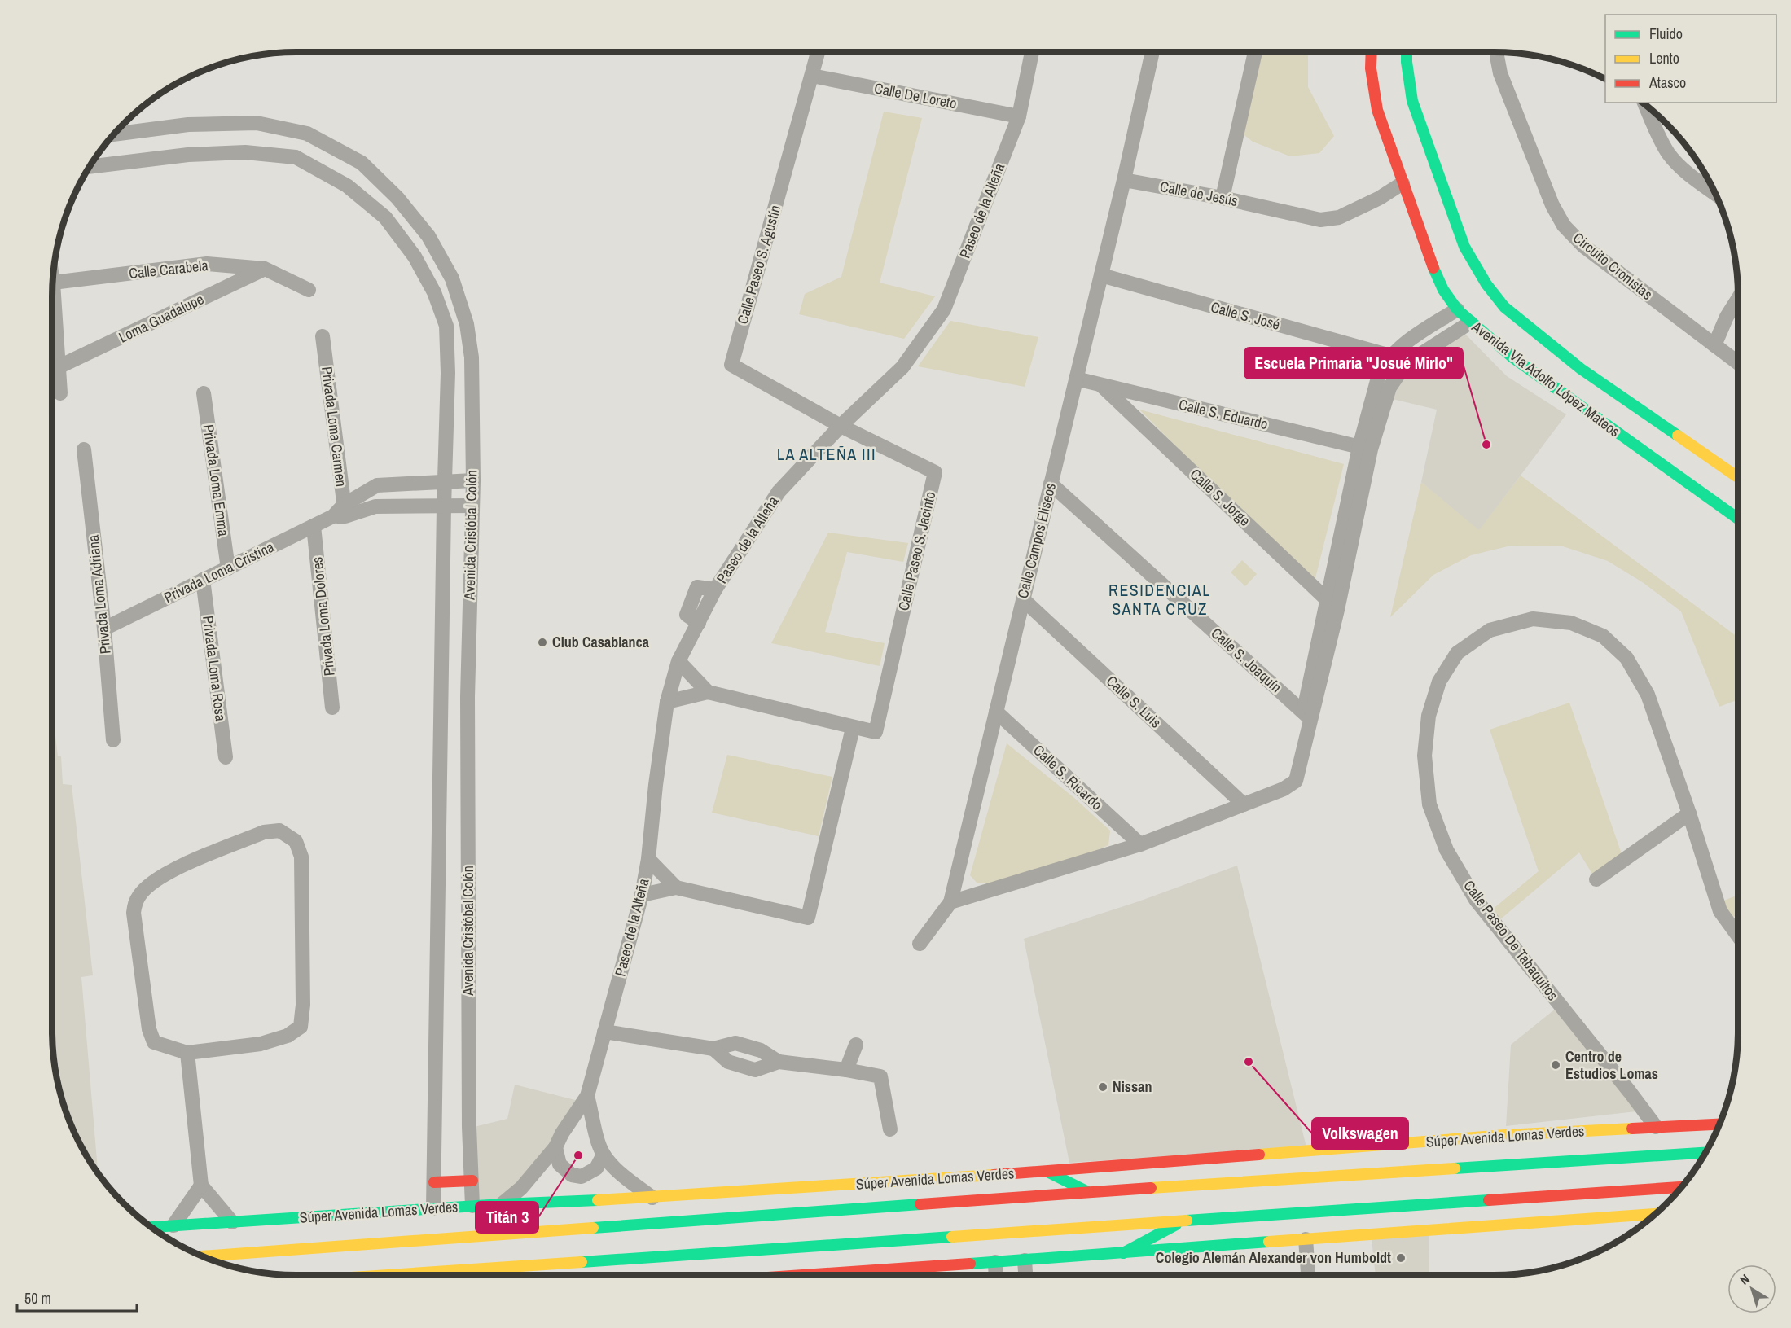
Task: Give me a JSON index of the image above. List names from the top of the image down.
{
  "streets": {
    "main road": ["Avenida Via Adolfo López Mateos", "Súper Avenida Lomas Verdes"],
    "street": [
      "Calle De Loreto",
      "Calle de Jesús",
      "Paseo de la Alteña",
      "Calle Paseo S. Agustín",
      "Circuito Cronistas",
      "Calle Carabela",
      "Calle S. José",
      "Loma Guadalupe",
      "Calle S. Eduardo",
      "Privada Loma Carmen",
      "Privada Loma Emma",
      "Calle S. Jorge",
      "Avenida Cristóbal Colón",
      "Calle Campos Eliseos",
      "Calle Paseo S. Jacinto",
      "Privada Loma Cristina",
      "Privada Loma Adriana",
      "Privada Loma Dolores",
      "Calle S. Joaquín",
      "Privada Loma Rosa",
      "Calle S. Luis",
      "Calle S. Ricardo",
      "Calle Paseo De Tabaquitos"
    ]
  },
  "crossings": [
    ["Calle De Loreto", "Paseo de la Alteña"],
    ["Calle De Loreto", "Calle Paseo S. Agustín"],
    ["Calle de Jesús", "Avenida Via Adolfo López Mateos"],
    ["Calle de Jesús", "Calle Campos Eliseos"],
    ["Paseo de la Alteña", "Calle Paseo S. Agustín"],
    ["Paseo de la Alteña", "Calle Paseo S. Jacinto"],
    ["Paseo de la Alteña", "Súper Avenida Lomas Verdes"],
    ["Calle Paseo S. Agustín", "Calle Paseo S. Jacinto"],
    ["Calle Carabela", "Loma Guadalupe"],
    ["Calle S. José", "Calle Campos Eliseos"],
    ["Calle S. Eduardo", "Calle S. Jorge"],
    ["Calle S. Eduardo", "Calle Campos Eliseos"],
    ["Privada Loma Carmen", "Privada Loma Cristina"],
    ["Privada Loma Emma", "Privada Loma Cristina"],
    ["Avenida Cristóbal Colón", "Privada Loma Cristina"],
    ["Avenida Cristóbal Colón", "Súper Avenida Lomas Verdes"],
    ["Calle Campos Eliseos", "Calle S. Joaquín"],
    ["Calle Campos Eliseos", "Calle S. Luis"],
    ["Calle Campos Eliseos", "Calle S. Ricardo"],
    ["Privada Loma Cristina", "Privada Loma Adriana"],
    ["Privada Loma Cristina", "Privada Loma Dolores"],
    ["Privada Loma Cristina", "Privada Loma Rosa"],
    ["Calle Paseo De Tabaquitos", "Súper Avenida Lomas Verdes"]
  ],
  "districts": ["LA ALTEÑA III", "RESIDENCIAL SANTA CRUZ"],
  "places": [
    "Escuela Primaria \"Josué Mirlo\"",
    "Club Casablanca",
    "Volkswagen",
    "Centro de Estudios Lomas",
    "Nissan",
    "Titán 3",
    "Colegio Alemán Alexander von Humboldt"
  ],
  "legend": ["Fluido", "Lento", "Atasco"],
  "scale_bar": "50 m",
  "north": "top left"
}
